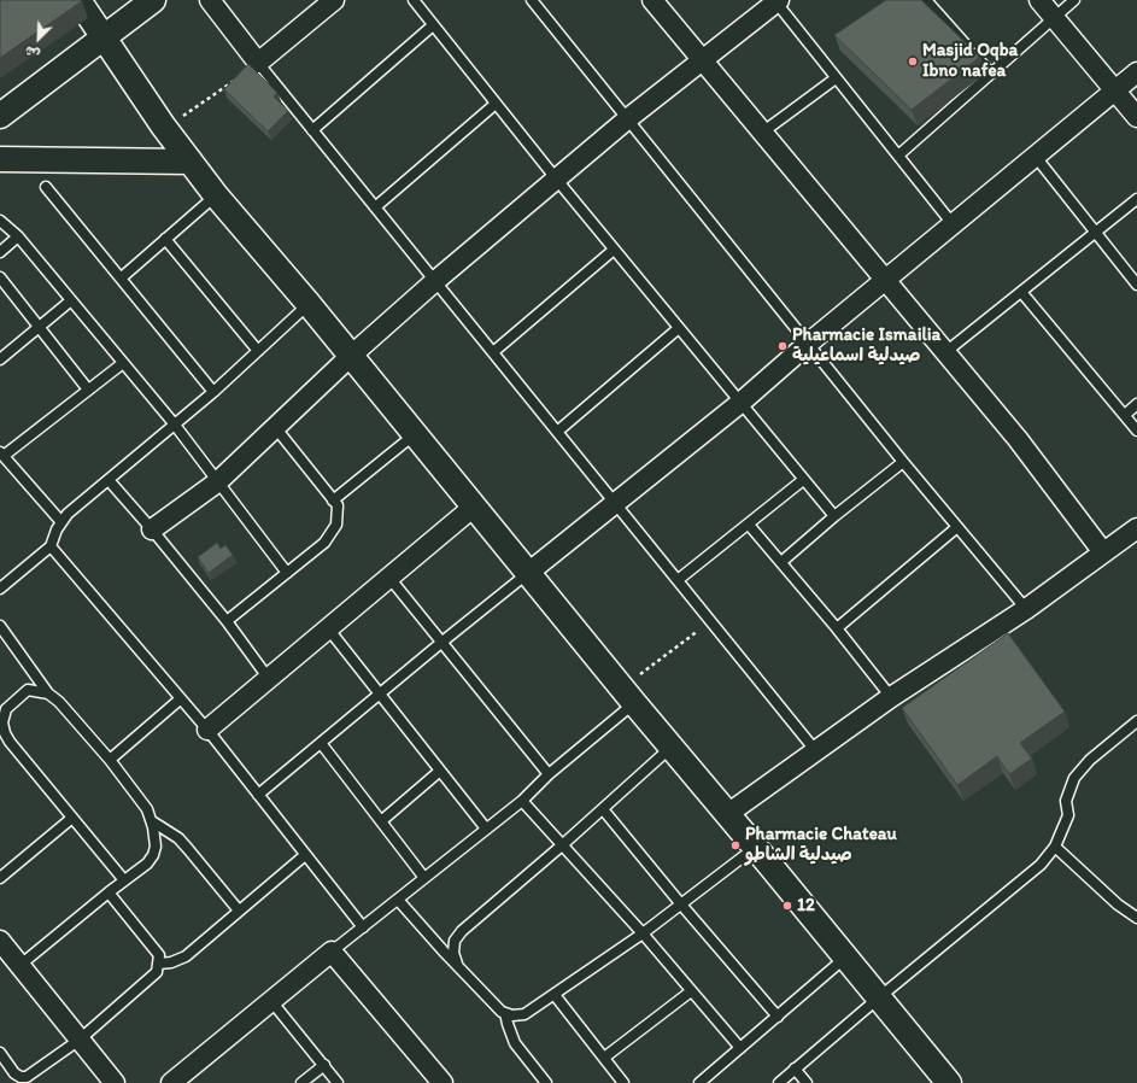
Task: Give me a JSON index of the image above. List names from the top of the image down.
{
  "places": [
    "Masjid Oqba Ibno nafea",
    "Pharmacie Ismailia صيدلية اسماعيلية",
    "Pharmacie Chateau صيدلية الشاطو",
    "12"
  ],
  "north": "bottom left"
}
